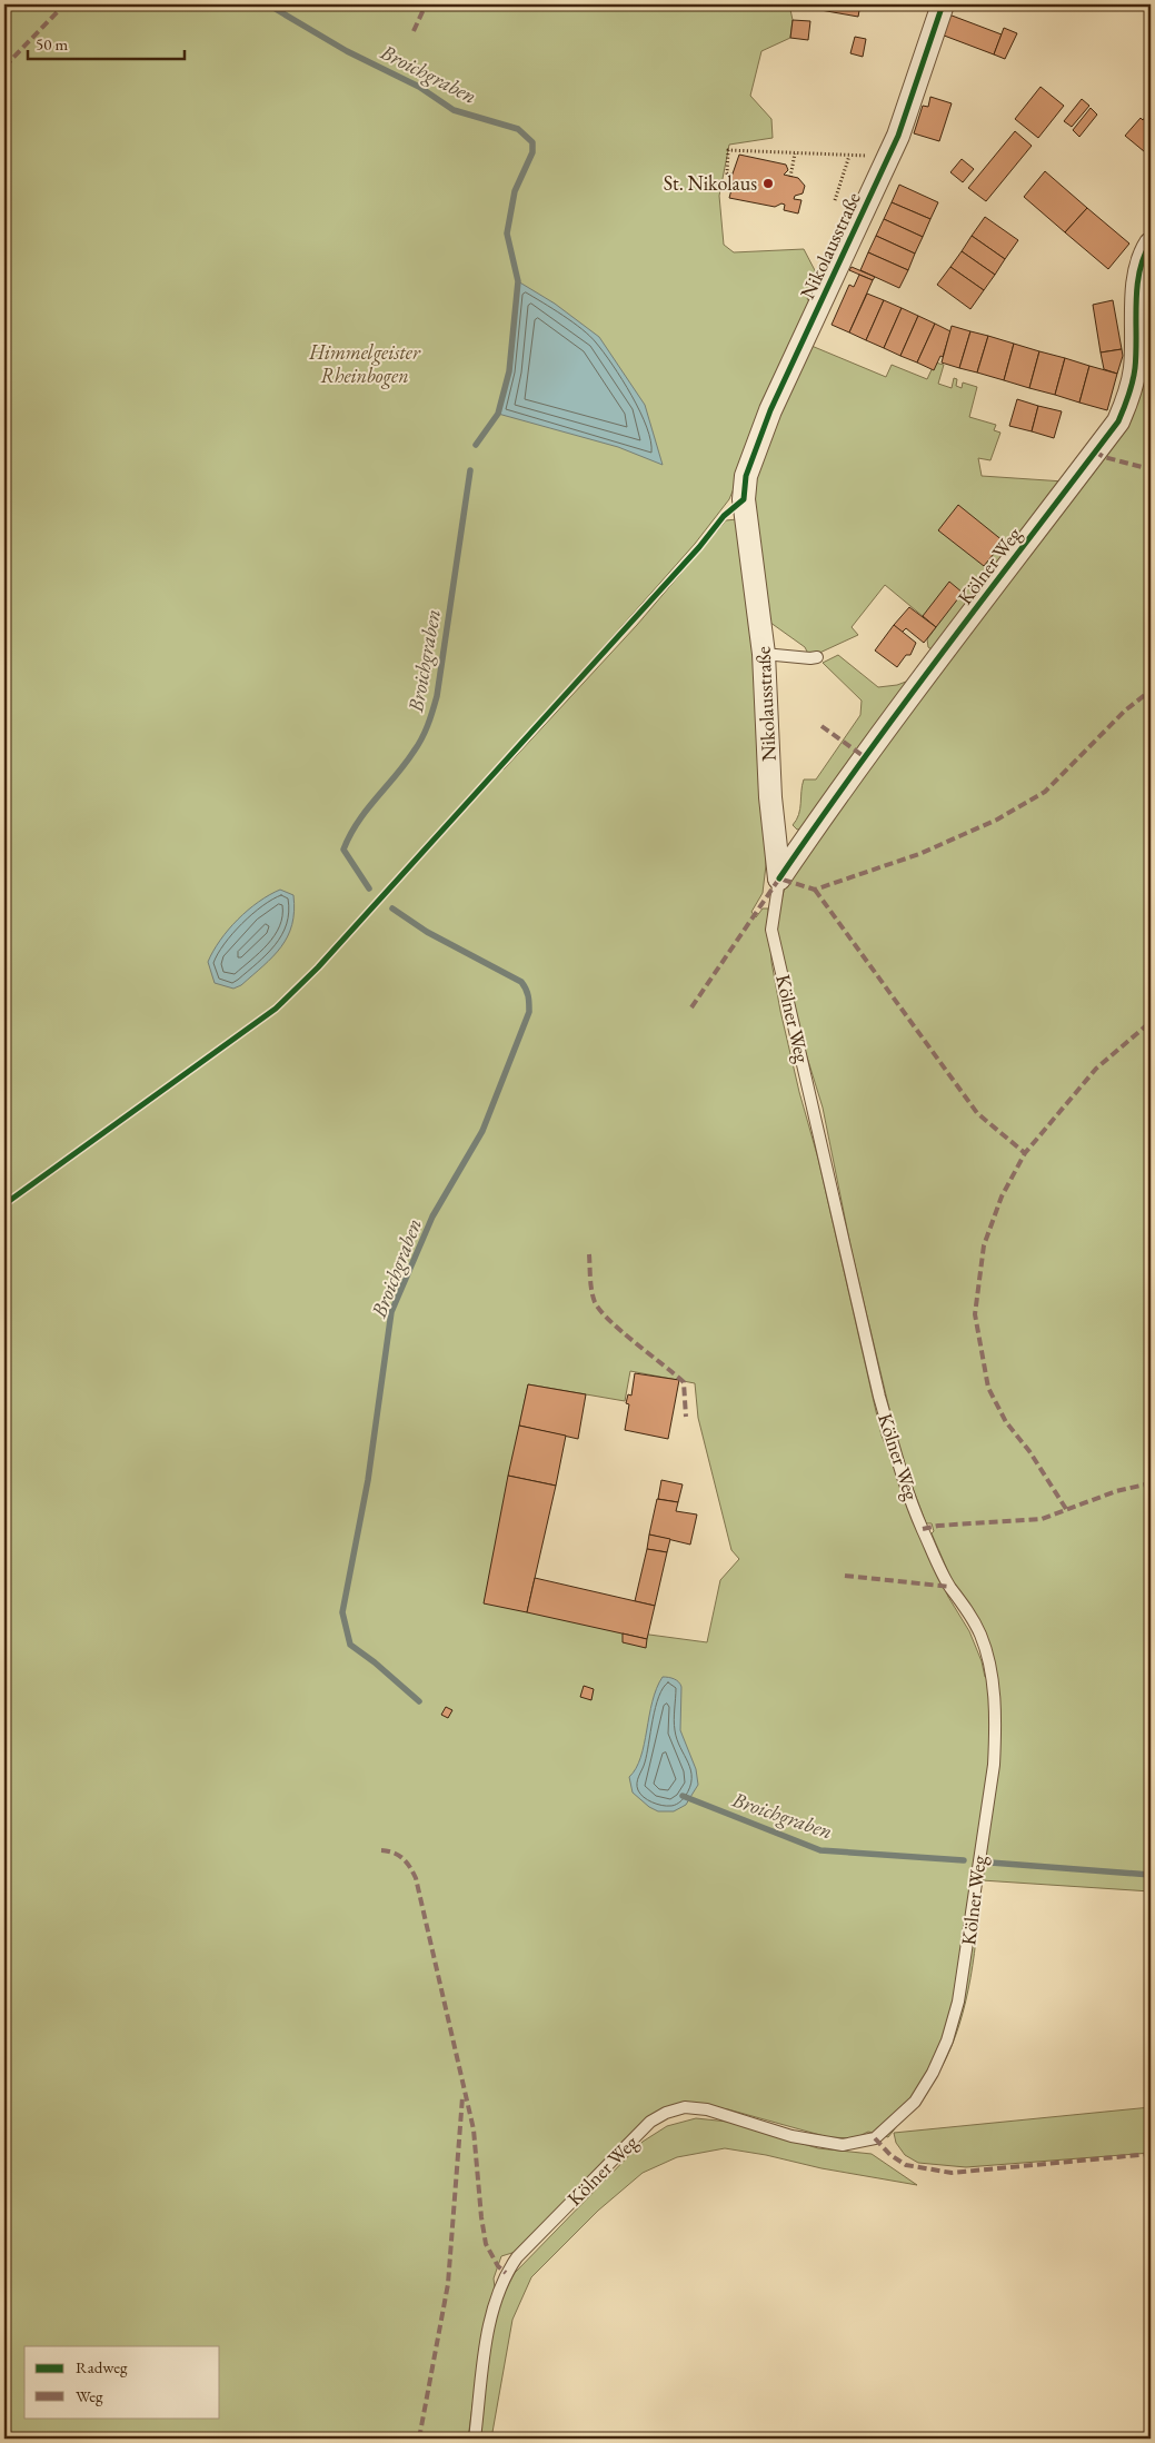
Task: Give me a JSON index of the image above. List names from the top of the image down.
{
  "streets": {
    "street": ["Nikolausstraße", "Kölner Weg"]
  },
  "crossings": [
    ["Nikolausstraße", "Kölner Weg"]
  ],
  "water": ["Broichgraben"],
  "parks": ["Himmelgeister Rheinbogen"],
  "places": ["St. Nikolaus"],
  "legend": ["Radweg", "Weg"],
  "scale_bar": "50 m"
}
